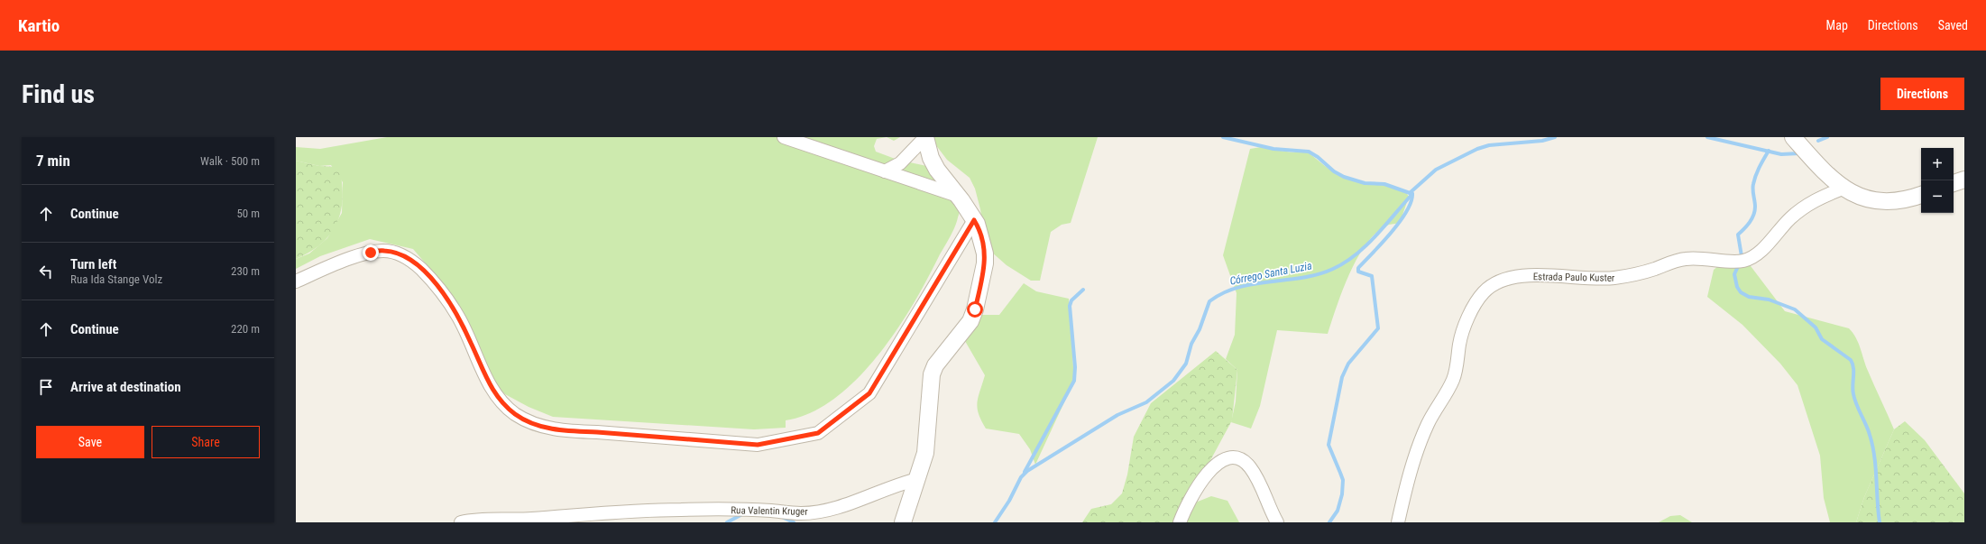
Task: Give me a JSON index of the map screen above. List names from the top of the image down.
{
  "streets": {
    "street": ["Estrada Paulo Kuster", "Rua Valentin Kruger"]
  },
  "water": ["Córrego Santa Luzia"],
  "page": {
    "header": "Kartio",
    "nav": ["Map", "Directions", "Saved"],
    "buttons": [
      "Directions",
      ["Save", "Share"]
    ],
    "title": "Find us",
    "heading": ["7 min", "Walk · 500 m"],
    "map_buttons": ["+", "−"],
    "list": [
      ["Continue", "50 m"],
      ["Turn left", "Rua Ida Stange Volz", "230 m"],
      ["Continue", "220 m"],
      "Arrive at destination"
    ]
  }
}
